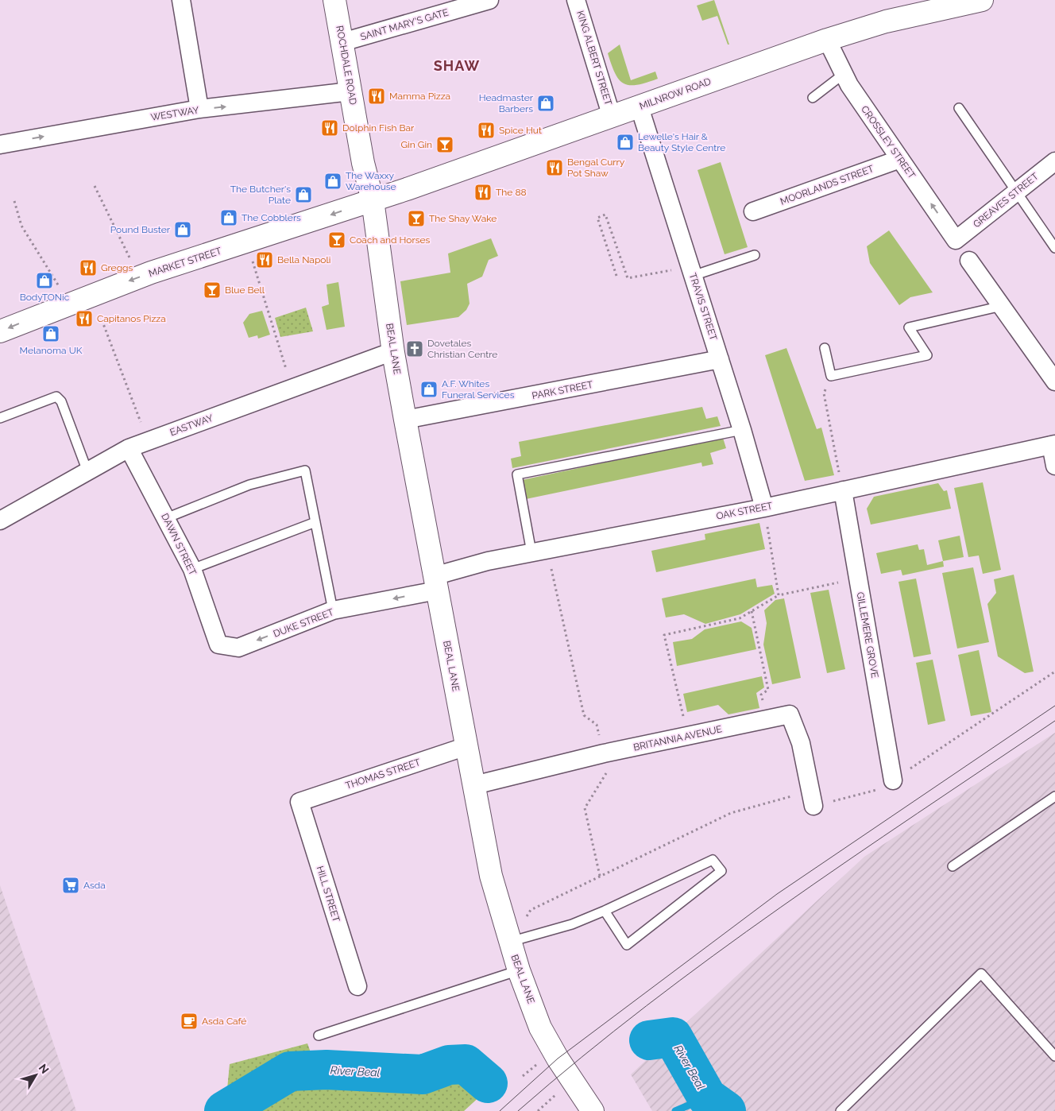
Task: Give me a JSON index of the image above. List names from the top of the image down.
{
  "streets": {
    "street": [
      "SAINT MARY'S GATE",
      "KING ALBERT STREET",
      "ROCHDALE ROAD",
      "MILNROW ROAD",
      "WESTWAY",
      "CROSSLEY STREET",
      "MOORLANDS STREET",
      "GREAVES STREET",
      "MARKET STREET",
      "TRAVIS STREET",
      "BEAL LANE",
      "PARK STREET",
      "EASTWAY",
      "OAK STREET",
      "DAWN STREET",
      "DUKE STREET",
      "GILLEMERE GROVE",
      "BRITANNIA AVENUE",
      "THOMAS STREET",
      "HILL STREET"
    ]
  },
  "crossings": [
    ["SAINT MARY'S GATE", "ROCHDALE ROAD"],
    ["KING ALBERT STREET", "MILNROW ROAD"],
    ["ROCHDALE ROAD", "MILNROW ROAD"],
    ["ROCHDALE ROAD", "WESTWAY"],
    ["ROCHDALE ROAD", "MARKET STREET"],
    ["ROCHDALE ROAD", "BEAL LANE"],
    ["MILNROW ROAD", "CROSSLEY STREET"],
    ["MILNROW ROAD", "MARKET STREET"],
    ["MILNROW ROAD", "TRAVIS STREET"],
    ["MILNROW ROAD", "BEAL LANE"],
    ["CROSSLEY STREET", "MOORLANDS STREET"],
    ["CROSSLEY STREET", "GREAVES STREET"],
    ["MARKET STREET", "BEAL LANE"],
    ["TRAVIS STREET", "PARK STREET"],
    ["TRAVIS STREET", "OAK STREET"],
    ["BEAL LANE", "PARK STREET"],
    ["BEAL LANE", "EASTWAY"],
    ["BEAL LANE", "OAK STREET"],
    ["BEAL LANE", "DUKE STREET"],
    ["BEAL LANE", "BRITANNIA AVENUE"],
    ["BEAL LANE", "THOMAS STREET"],
    ["EASTWAY", "DAWN STREET"],
    ["OAK STREET", "DUKE STREET"],
    ["OAK STREET", "GILLEMERE GROVE"],
    ["DAWN STREET", "DUKE STREET"],
    ["THOMAS STREET", "HILL STREET"]
  ],
  "one_way": [
    "WESTWAY",
    "CROSSLEY STREET",
    "MARKET STREET",
    "DUKE STREET"
  ],
  "districts": ["SHAW"],
  "water": ["River Beal"],
  "places": {
    "restaurant": [
      "Mamma Pizza",
      "Dolphin Fish Bar",
      "Spice Hut",
      "Bengal Curry Pot Shaw",
      "The 88",
      "Bella Napoli",
      "Greggs",
      "Capitanos Pizza"
    ],
    "shop": [
      "Headmaster Barbers",
      "Lewelle's Hair & Beauty Style Centre",
      "The Waxxy Warehouse",
      "The Butcher's Plate",
      "The Cobblers",
      "Pound Buster",
      "BodyTONic",
      "Melanoma UK",
      "A.F. Whites Funeral Services"
    ],
    "bar": [
      "Gin Gin",
      "The Shay Wake",
      "Coach and Horses",
      "Blue Bell"
    ],
    "church": ["Dovetales Christian Centre"],
    "supermarket": ["Asda"],
    "cafe": ["Asda Café"]
  },
  "north": "top right"
}
